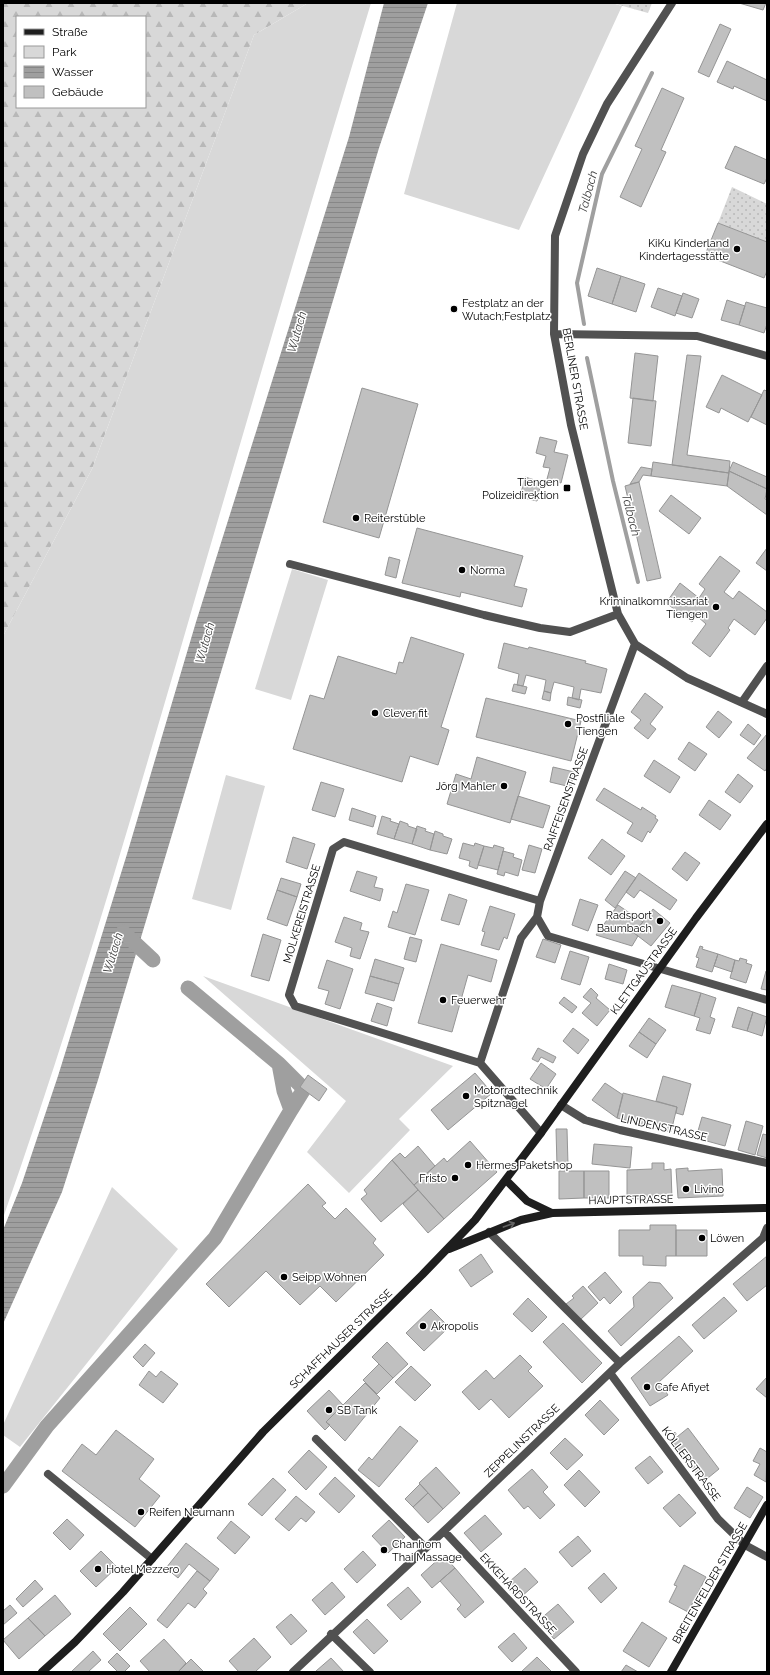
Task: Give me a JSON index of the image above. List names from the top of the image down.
{
  "streets": {
    "main road": [
      "KLETTGAUSTRASSE",
      "HAUPTSTRASSE",
      "SCHAFFHAUSER STRASSE",
      "BREITENFELDER STRASSE"
    ],
    "street": [
      "BERLINER STRASSE",
      "RAIFFEISENSTRASSE",
      "MOLKEREISTRASSE",
      "LINDENSTRASSE",
      "ZEPPELINSTRASSE",
      "KÖLLERSTRASSE",
      "EKKEHARDSTRASSE"
    ]
  },
  "crossings": [
    ["BERLINER STRASSE", "RAIFFEISENSTRASSE"],
    ["RAIFFEISENSTRASSE", "MOLKEREISTRASSE"],
    ["KLETTGAUSTRASSE", "LINDENSTRASSE"],
    ["KLETTGAUSTRASSE", "SCHAFFHAUSER STRASSE"],
    ["HAUPTSTRASSE", "SCHAFFHAUSER STRASSE"],
    ["ZEPPELINSTRASSE", "KÖLLERSTRASSE"],
    ["ZEPPELINSTRASSE", "EKKEHARDSTRASSE"],
    ["KÖLLERSTRASSE", "BREITENFELDER STRASSE"]
  ],
  "water": ["Talbach", "Wutach"],
  "places": {
    "other": [
      "KiKu Kinderland Kindertagesstätte",
      "Festplatz an der Wutach;Festplatz",
      "Reiterstüble",
      "Norma",
      "Kriminalkommissariat Tiengen",
      "Clever fit",
      "Postfiliale Tiengen",
      "Jörg Mahler",
      "Radsport Baumbach",
      "Feuerwehr",
      "Motorradtechnik Spitznagel",
      "Hermes Paketshop",
      "Fristo",
      "Livino",
      "Löwen",
      "Seipp Wohnen",
      "Akropolis",
      "Cafe Afiyet",
      "SB Tank",
      "Reifen Neumann",
      "Chanhom Thai Massage",
      "Hotel Mezzero"
    ],
    "transit": ["Tiengen Polizeidirektion"]
  },
  "legend": [
    "Straße",
    "Park",
    "Wasser",
    "Gebäude"
  ]
}
